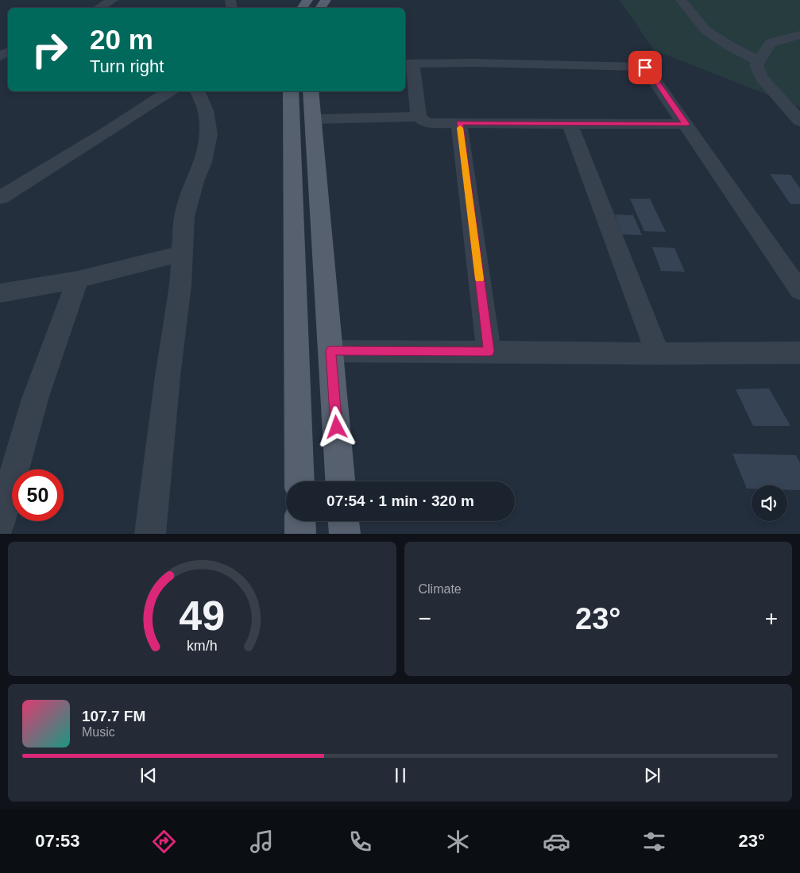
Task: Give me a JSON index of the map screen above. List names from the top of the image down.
{
  "page": {
    "turn": ["20 m", "Turn right"],
    "limit": "50",
    "trip": "07:54 · 1 min · 320 m",
    "tile": "Climate",
    "heat": ["−", "23°", "+"],
    "song": ["107.7 FM", "Music"],
    "tabs": ["07:53", "23°"],
    "gauge": ["49", "km/h"]
  }
}
